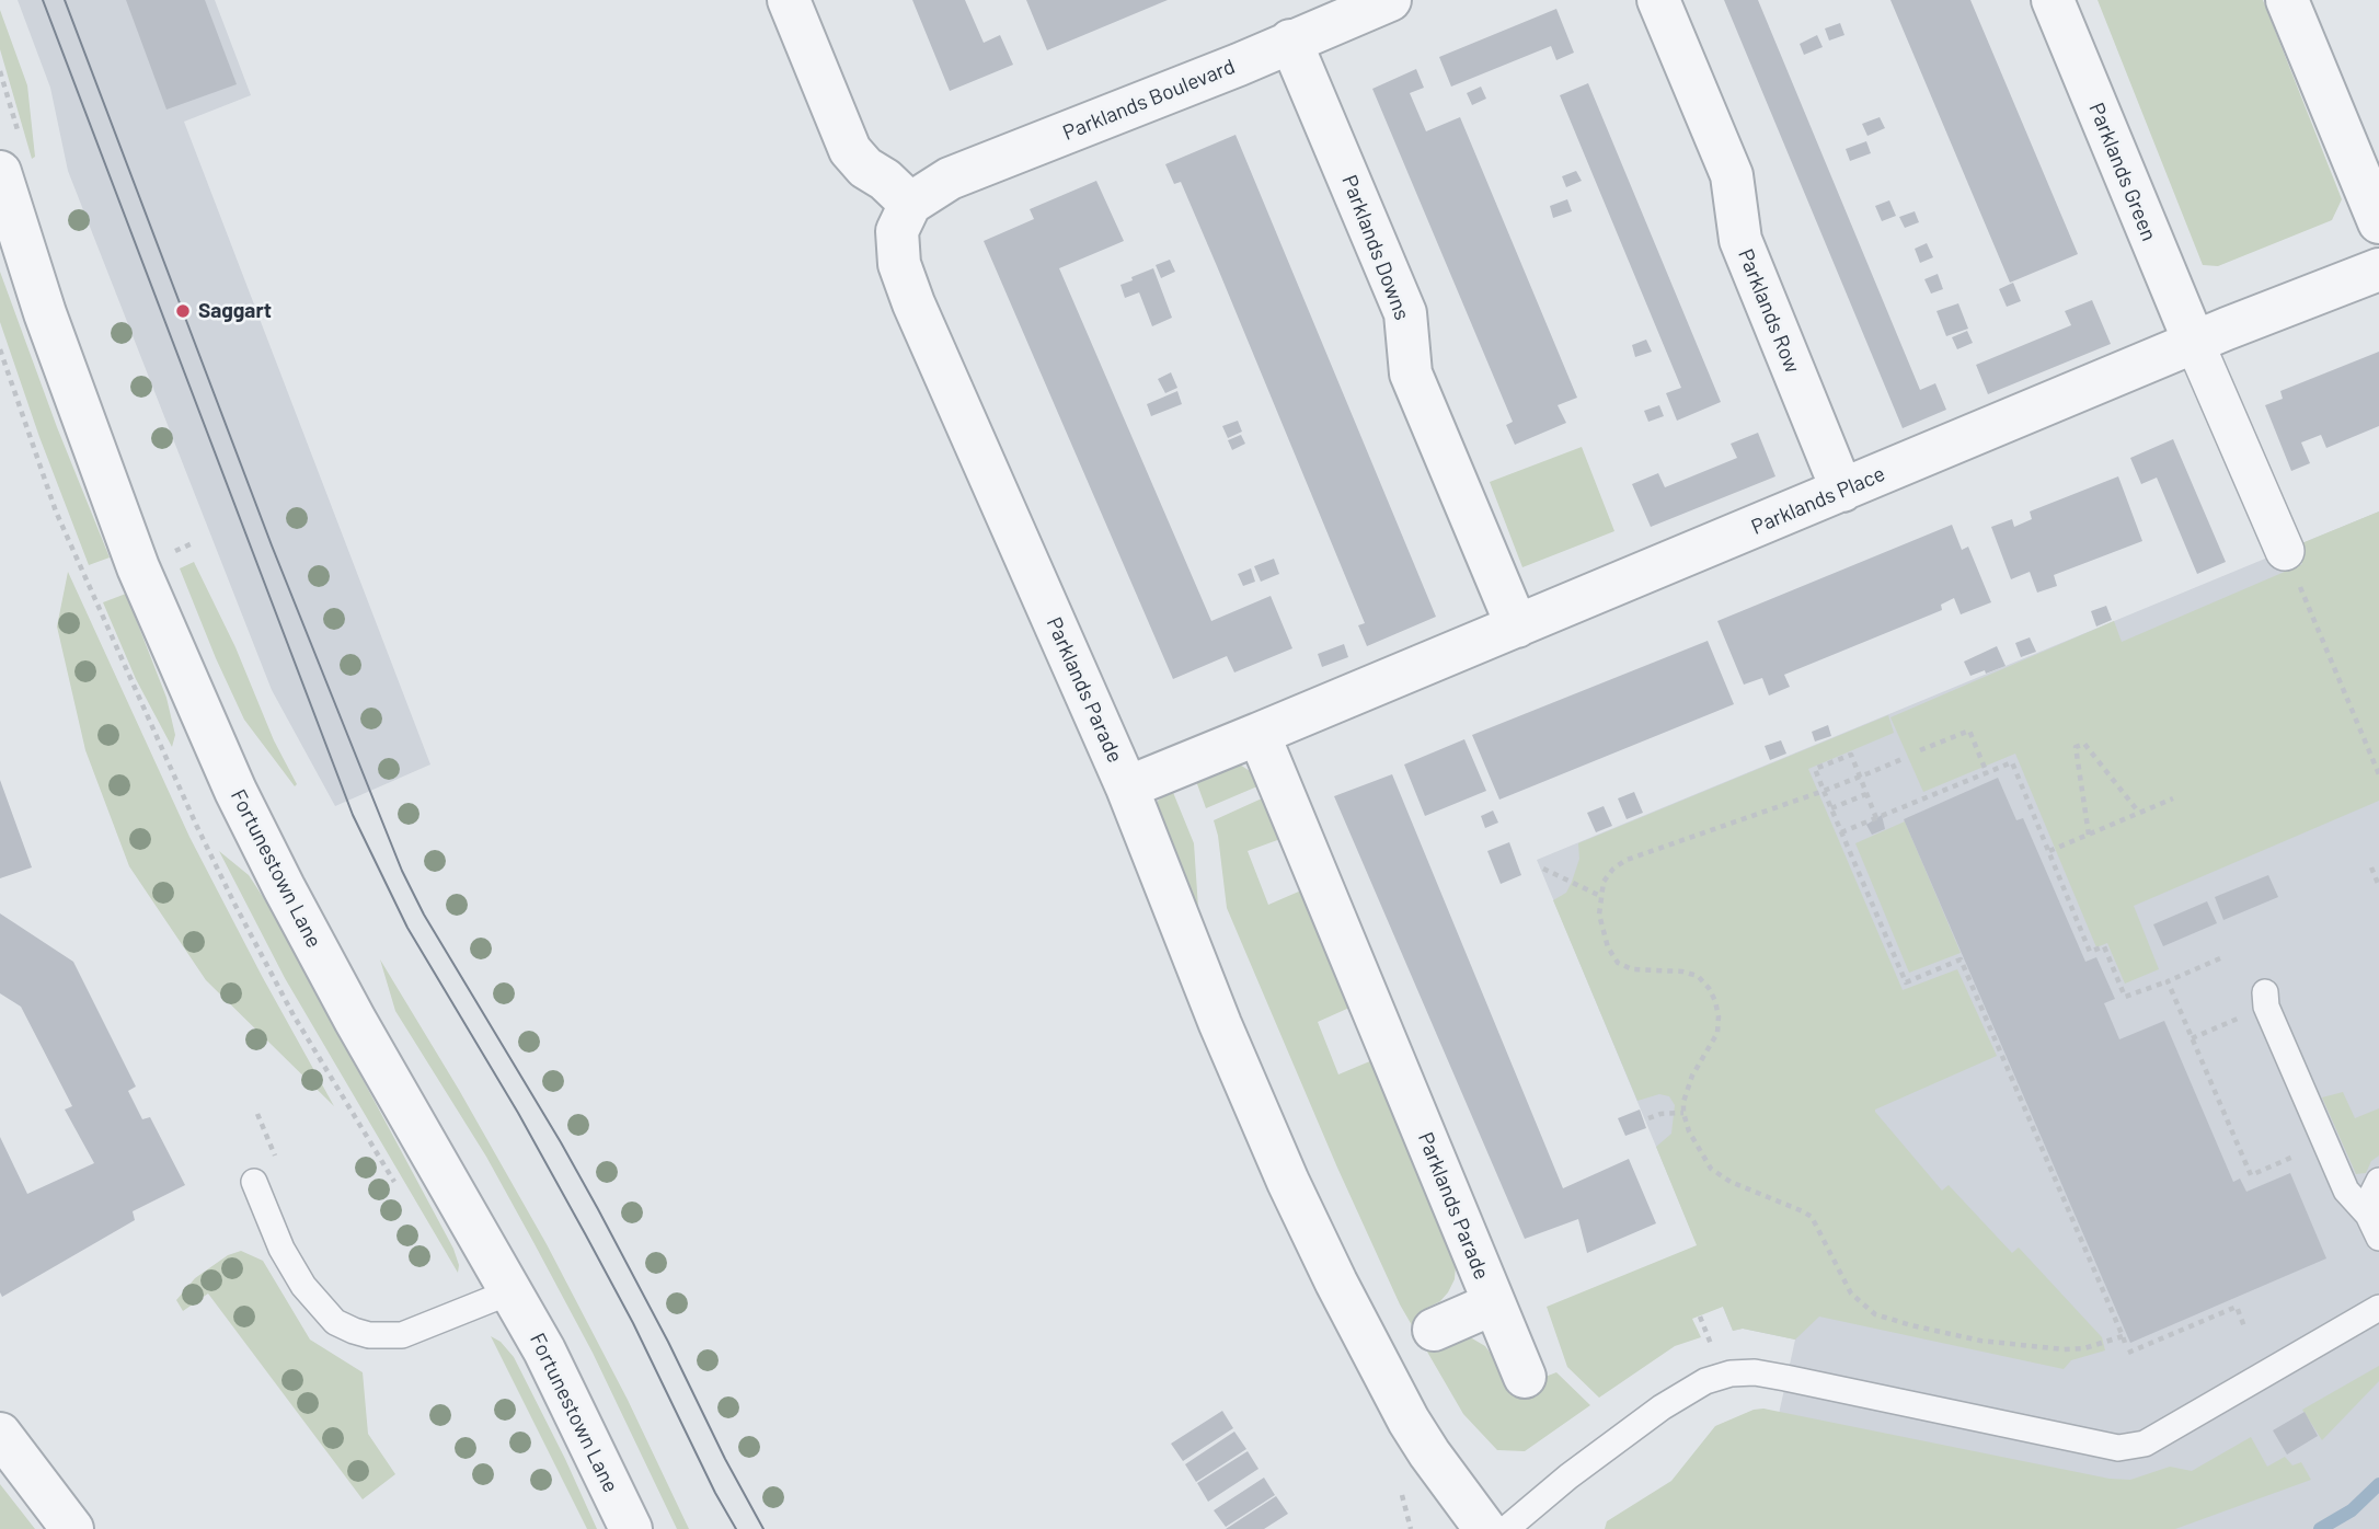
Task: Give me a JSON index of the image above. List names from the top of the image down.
{
  "streets": {
    "street": [
      "Parklands Boulevard",
      "Parklands Green",
      "Parklands Downs",
      "Parklands Row",
      "Parklands Place",
      "Parklands Parade",
      "Fortunestown Lane"
    ]
  },
  "crossings": [
    ["Parklands Boulevard", "Parklands Downs"],
    ["Parklands Boulevard", "Parklands Parade"],
    ["Parklands Green", "Parklands Place"],
    ["Parklands Downs", "Parklands Place"],
    ["Parklands Row", "Parklands Place"],
    ["Parklands Place", "Parklands Parade"]
  ],
  "places": ["Saggart"]
}
